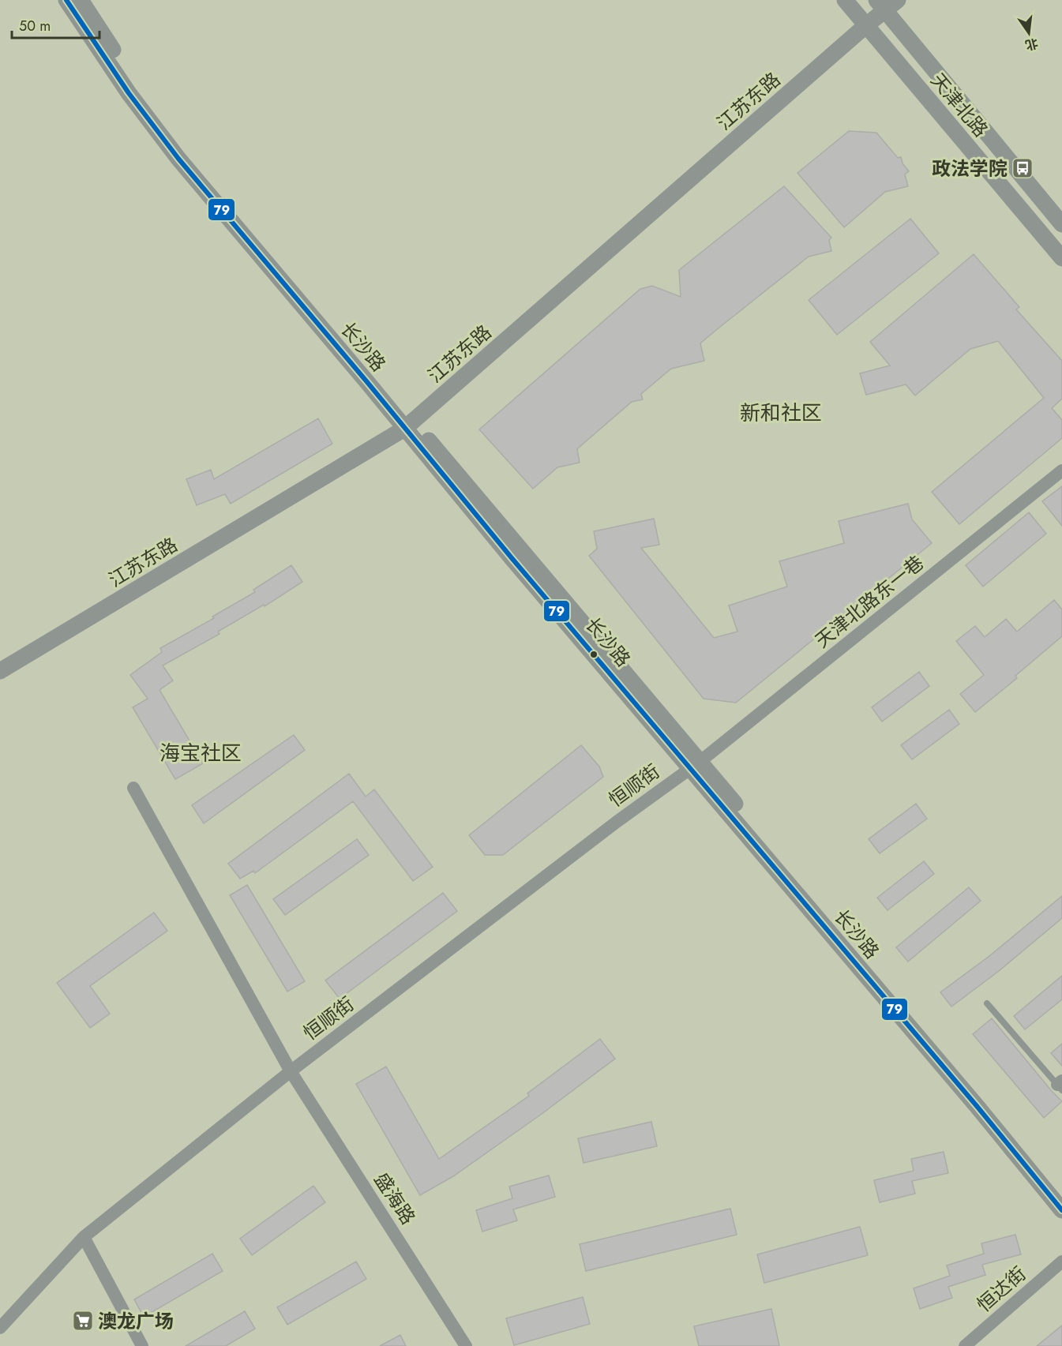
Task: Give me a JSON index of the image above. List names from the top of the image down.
{
  "streets": {
    "street": [
      "江苏东路",
      "天津北路",
      "长沙路",
      "天津北路东一巷",
      "恒顺街",
      "盛海路",
      "恒达街"
    ]
  },
  "crossings": [
    ["江苏东路", "天津北路"],
    ["江苏东路", "长沙路"],
    ["长沙路", "天津北路东一巷"],
    ["长沙路", "恒顺街"],
    ["天津北路东一巷", "恒顺街"],
    ["恒顺街", "盛海路"]
  ],
  "districts": ["新和社区", "海宝社区"],
  "places": {
    "bus stop": ["政法学院"],
    "supermarket": ["澳龙广场"]
  },
  "lines": ["transit line 79"],
  "scale_bar": "50 m",
  "north": "bottom"
}
